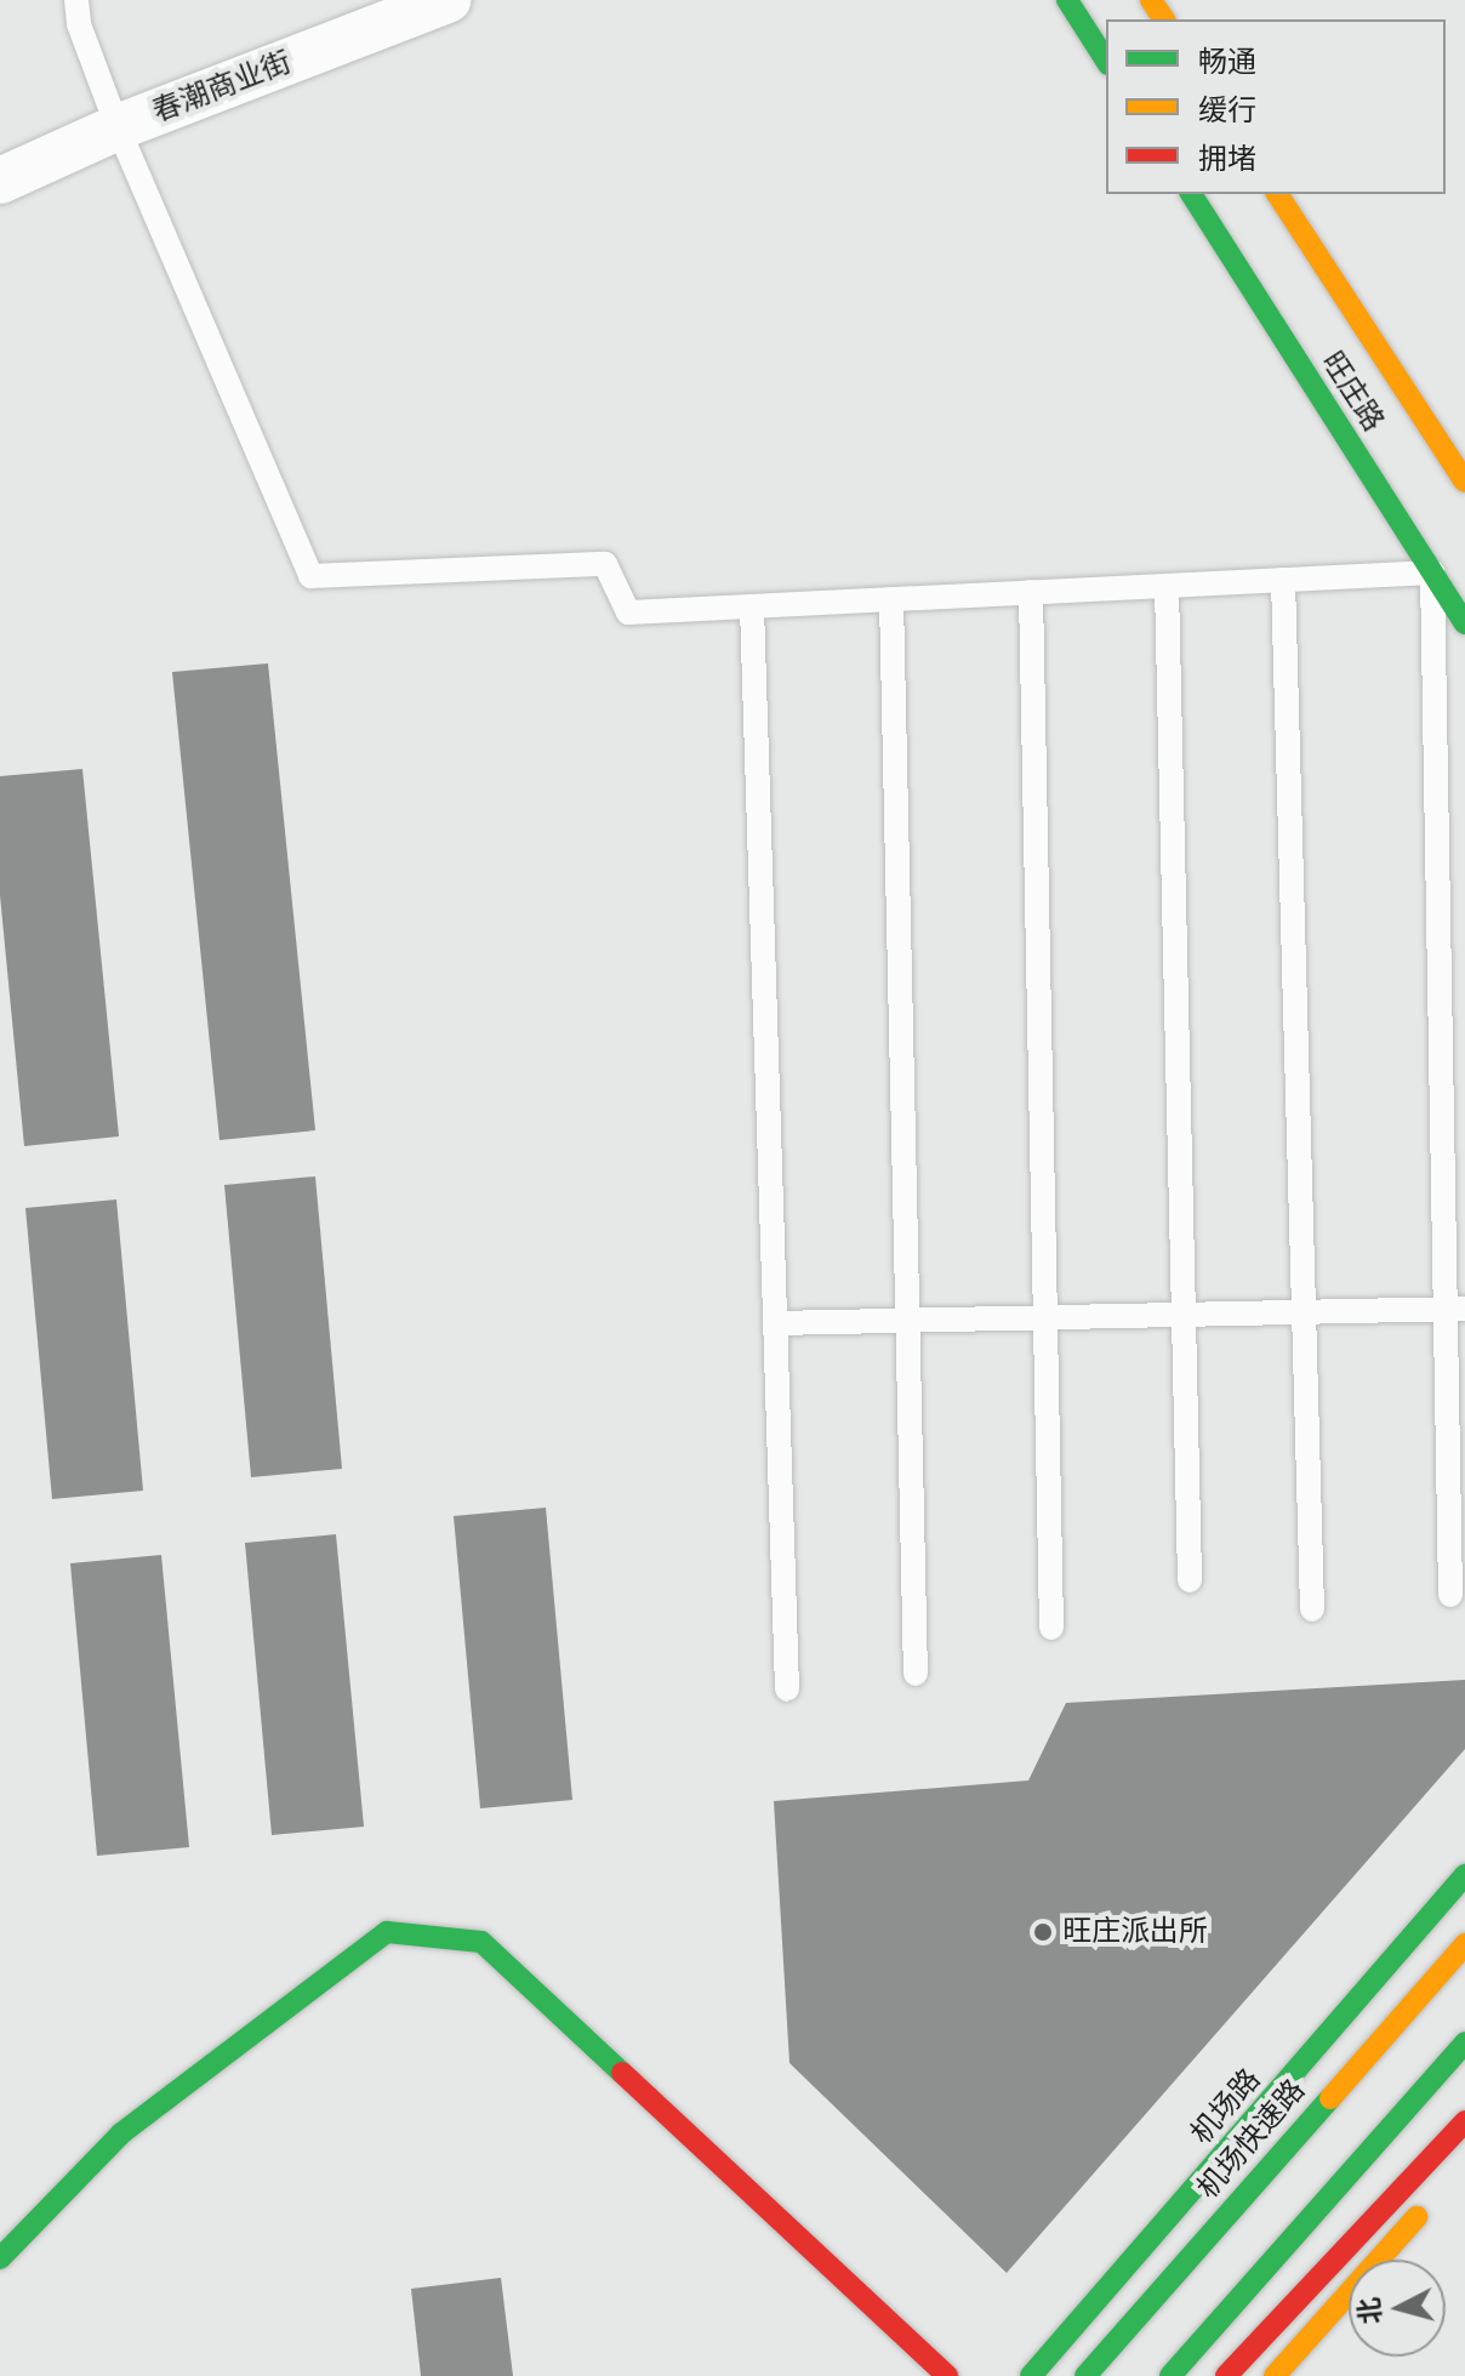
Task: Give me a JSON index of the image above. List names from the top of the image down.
{
  "streets": {
    "main road": ["旺庄路", "机场路", "机场快速路"],
    "street": ["春潮商业街"]
  },
  "places": ["旺庄派出所"],
  "legend": ["畅通", "缓行", "拥堵"],
  "north": "left"
}
